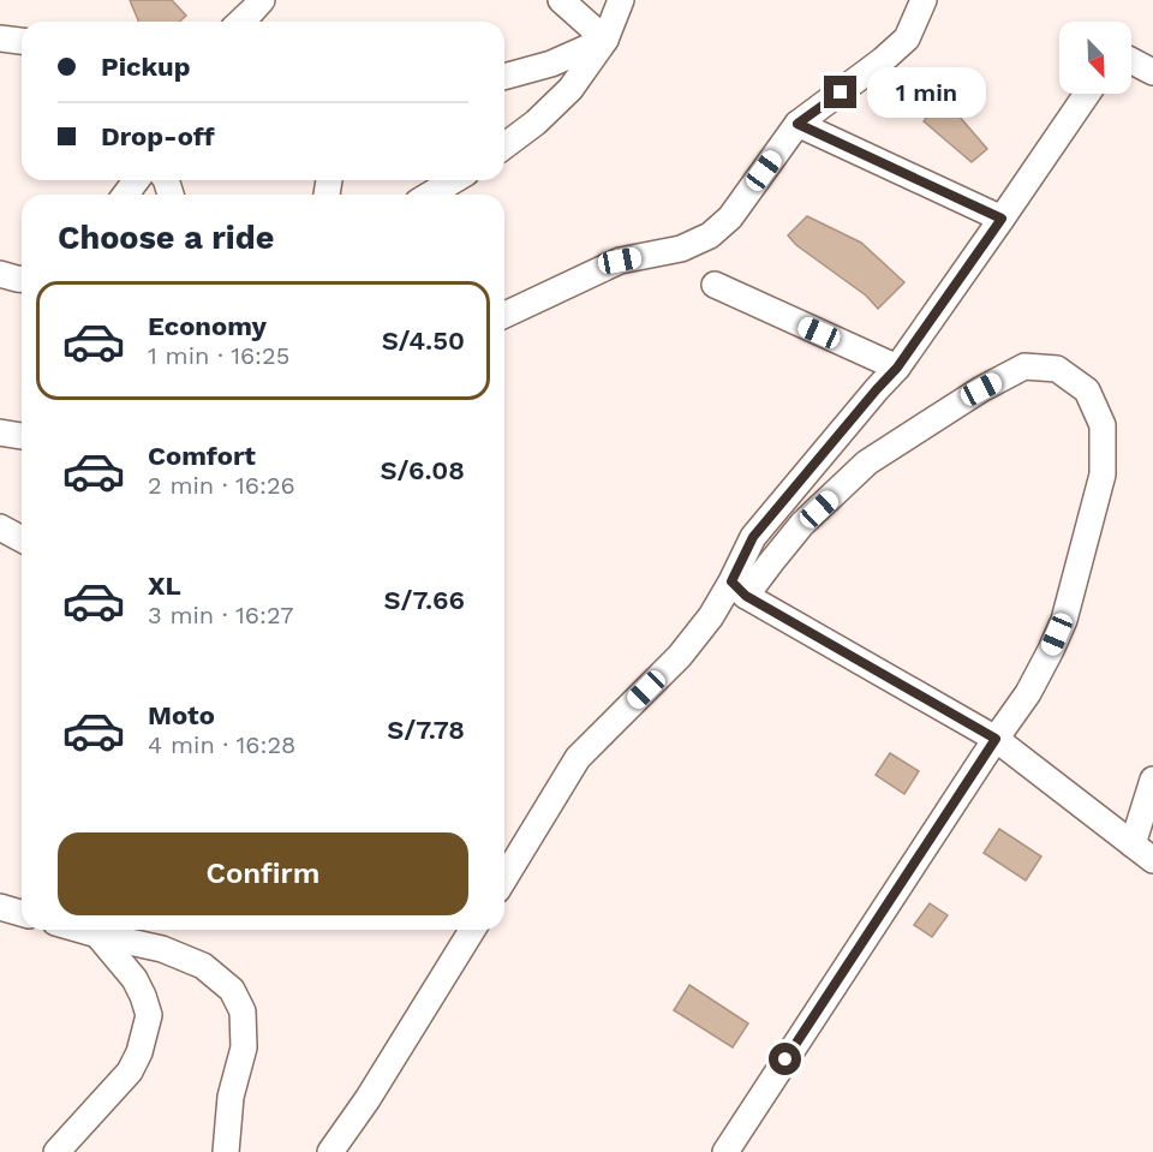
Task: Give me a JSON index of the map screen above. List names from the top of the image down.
{
  "north": "bottom right",
  "page": {
    "banner": ["Pickup", "Drop-off"],
    "bubble": "1 min",
    "heading": "Choose a ride",
    "list": [
      {
        "name": "Economy",
        "note": "1 min · 16:25",
        "value": "S/4.50"
      },
      {
        "name": "Comfort",
        "note": "2 min · 16:26",
        "value": "S/6.08"
      },
      {
        "name": "XL",
        "note": "3 min · 16:27",
        "value": "S/7.66"
      },
      {
        "name": "Moto",
        "note": "4 min · 16:28",
        "value": "S/7.78"
      }
    ],
    "buttons": "Confirm"
  }
}
